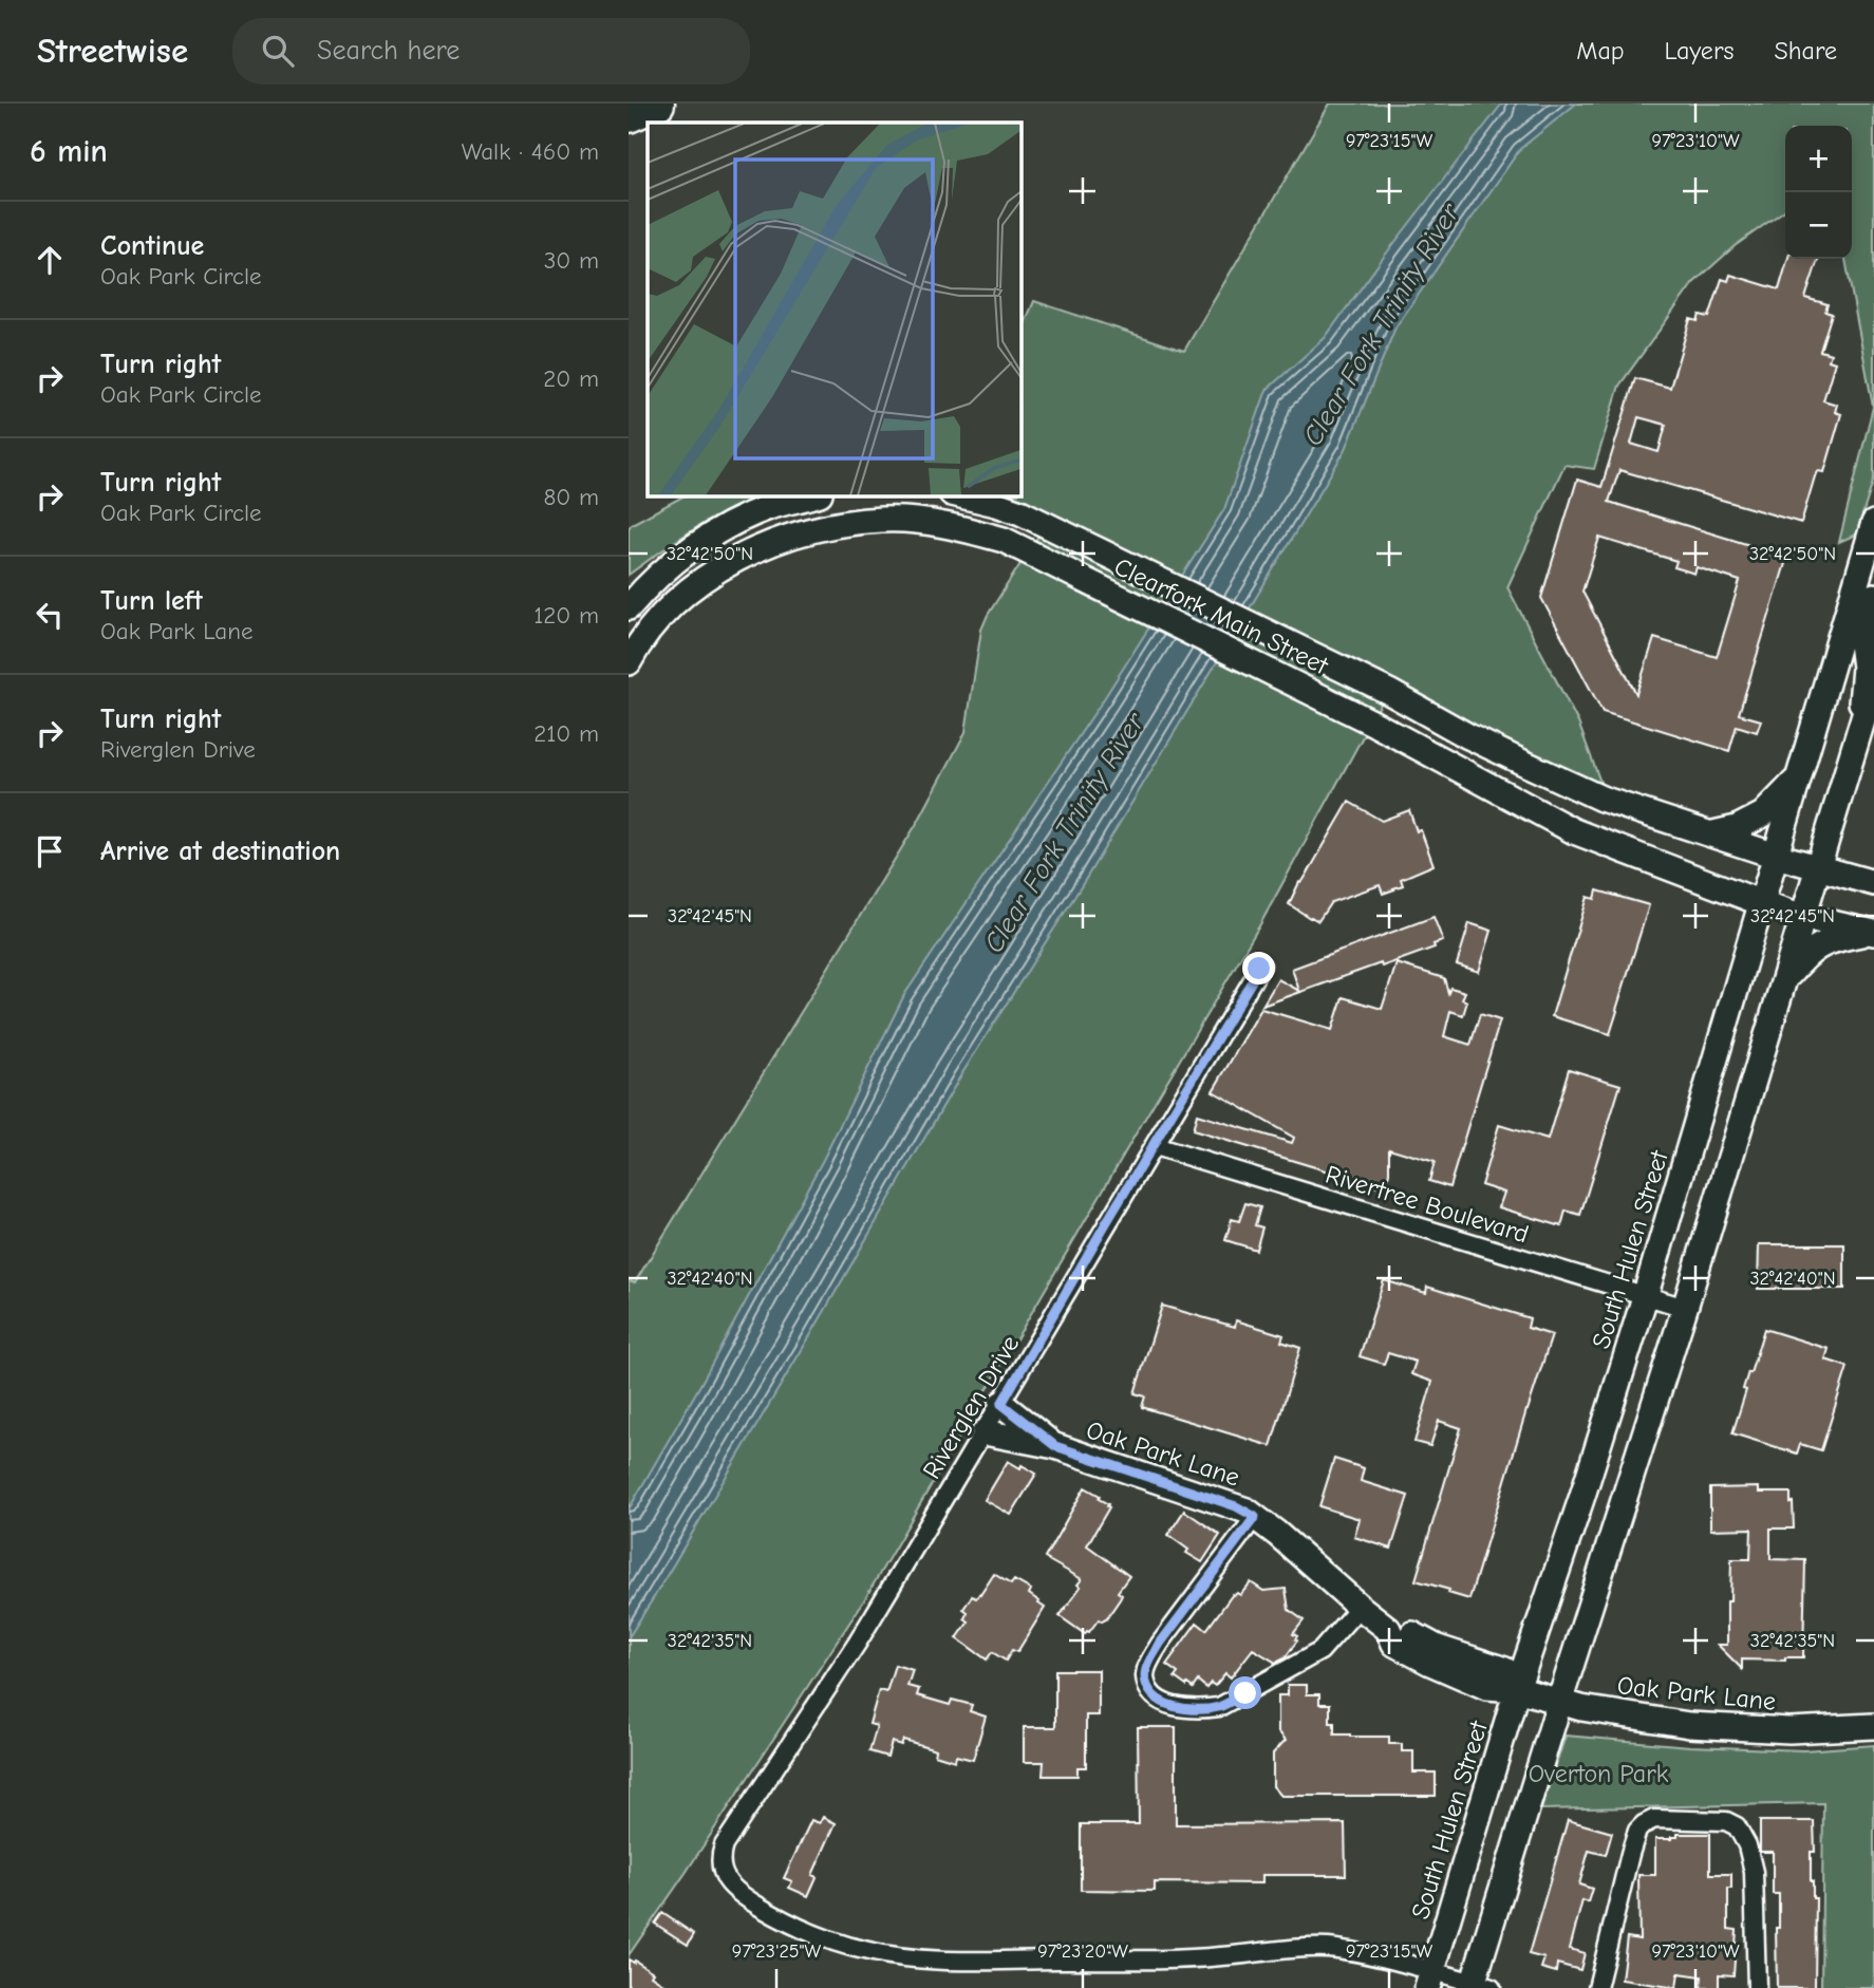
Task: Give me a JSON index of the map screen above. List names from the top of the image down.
{
  "streets": {
    "street": [
      "Clearfork Main Street",
      "Rivertree Boulevard",
      "South Hulen Street",
      "Riverglen Drive",
      "Oak Park Lane"
    ]
  },
  "crossings": [
    ["Clearfork Main Street", "South Hulen Street"],
    ["Rivertree Boulevard", "South Hulen Street"],
    ["Rivertree Boulevard", "Riverglen Drive"],
    ["South Hulen Street", "Riverglen Drive"],
    ["South Hulen Street", "Oak Park Lane"],
    ["Riverglen Drive", "Oak Park Lane"]
  ],
  "water": ["Clear Fork Trinity River"],
  "parks": ["Overton Park"],
  "page": {
    "header": "Streetwise",
    "search": "Search here",
    "nav": ["Map", "Layers", "Share"],
    "heading": ["6 min", "Walk · 460 m"],
    "map_buttons": ["+", "−"],
    "list": [
      ["Continue", "Oak Park Circle", "30 m"],
      ["Turn right", "Oak Park Circle", "20 m"],
      ["Turn right", "Oak Park Circle", "80 m"],
      ["Turn left", "Oak Park Lane", "120 m"],
      ["Turn right", "Riverglen Drive", "210 m"],
      "Arrive at destination"
    ]
  },
  "coordinates": [
    "97°23'15\"W",
    "97°23'10\"W",
    "32°42'50\"N",
    "32°42'45\"N",
    "32°42'40\"N",
    "32°42'35\"N",
    "97°23'25\"W",
    "97°23'20\"W"
  ]
}
